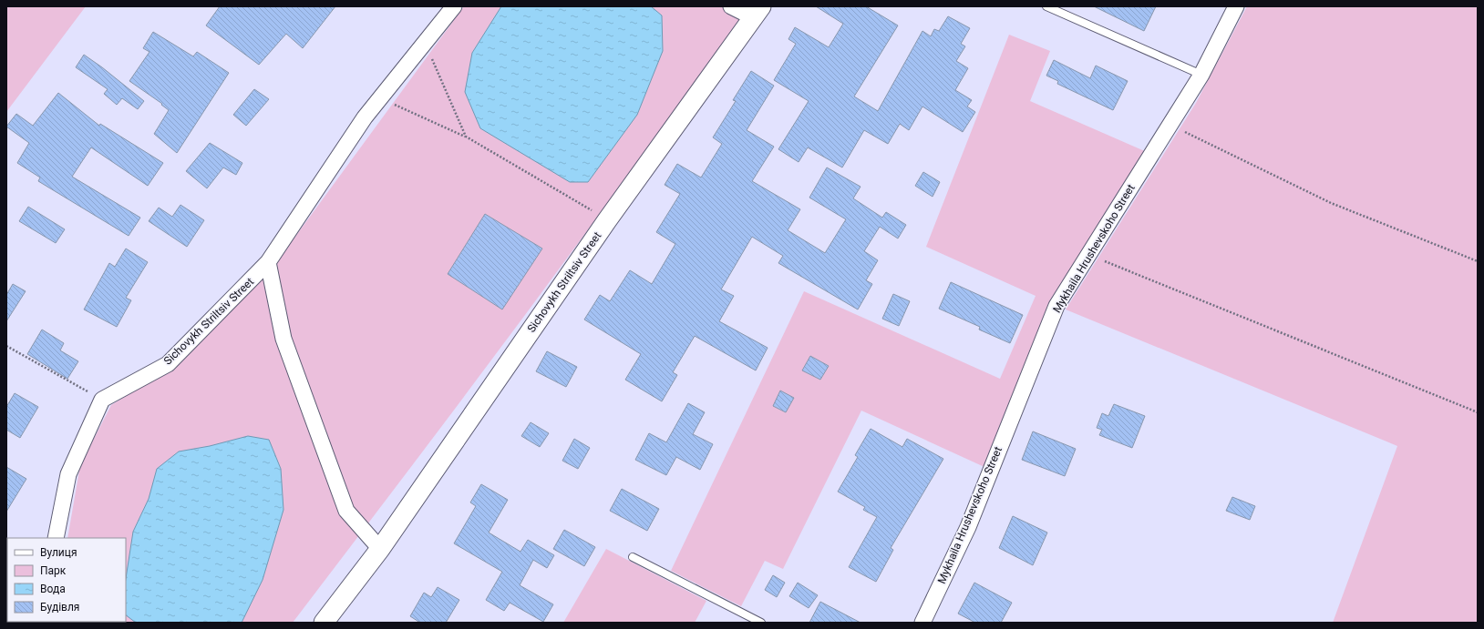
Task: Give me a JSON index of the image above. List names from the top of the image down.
{
  "streets": {
    "street": ["Mykhaila Hrushevskoho Street", "Sichovykh Striltsiv Street"]
  },
  "legend": [
    "Вулиця",
    "Парк",
    "Вода",
    "Будівля"
  ]
}
